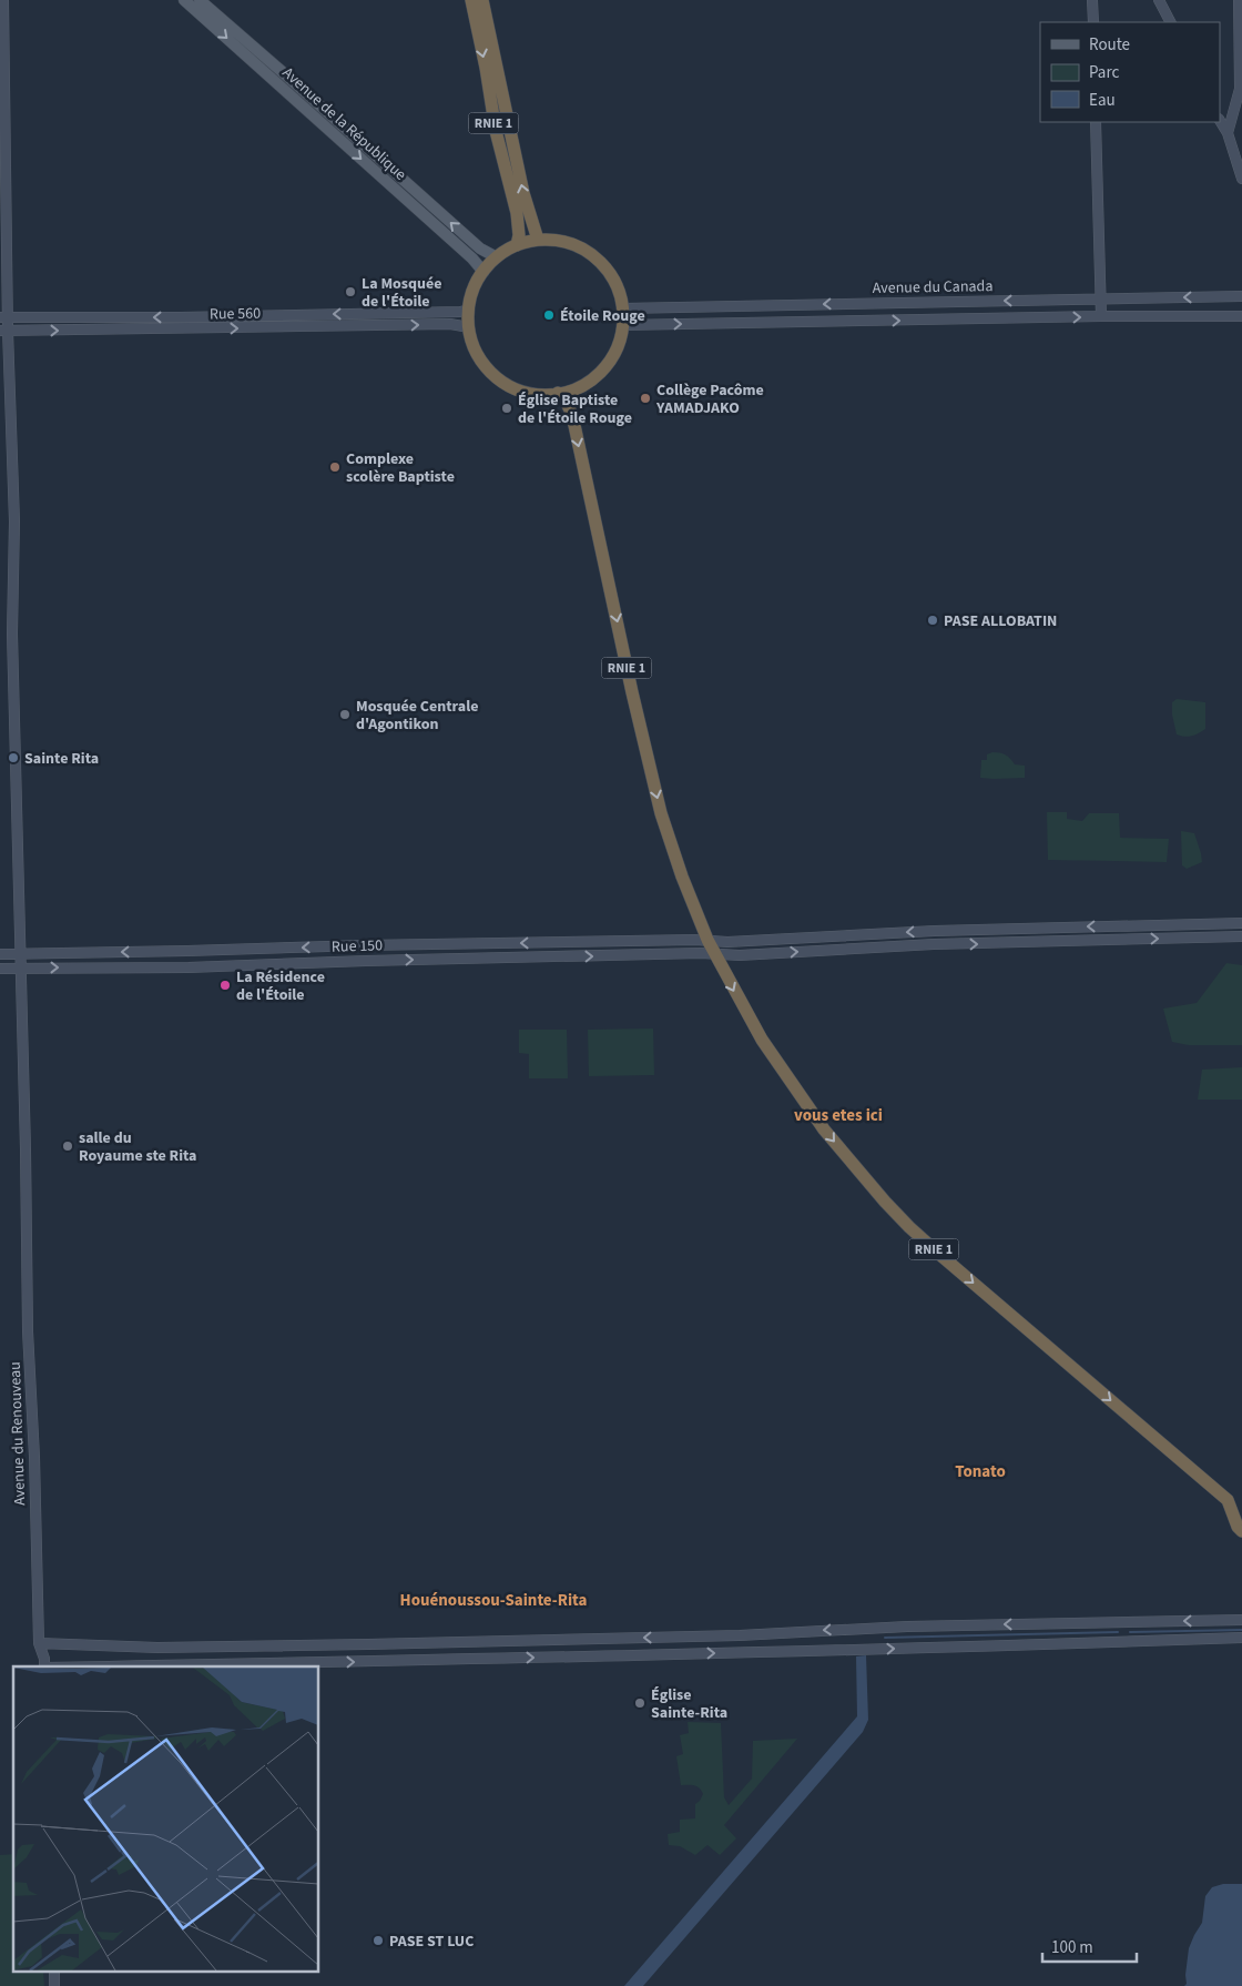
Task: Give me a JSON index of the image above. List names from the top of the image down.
{
  "streets": {
    "highway": ["RNIE 1"],
    "main road": [
      "Avenue de la République",
      "Avenue du Canada",
      "Rue 560",
      "Rue 150",
      "Avenue du Renouveau"
    ]
  },
  "crossings": [
    ["Avenue de la République", "RNIE 1"],
    ["Avenue de la République", "Avenue du Canada"],
    ["Avenue de la République", "Rue 560"],
    ["RNIE 1", "Avenue du Canada"],
    ["RNIE 1", "Rue 560"],
    ["RNIE 1", "Rue 150"],
    ["Avenue du Canada", "Rue 560"],
    ["Rue 560", "Avenue du Renouveau"],
    ["Rue 150", "Avenue du Renouveau"]
  ],
  "districts": ["vous etes ici", "Tonato", "Houénoussou-Sainte-Rita"],
  "places": [
    "La Mosquée de l'Étoile",
    "Étoile Rouge",
    "Collège Pacôme YAMADJAKO",
    "Église Baptiste de l'Étoile Rouge",
    "Complexe scolère Baptiste",
    "PASE ALLOBATIN",
    "Mosquée Centrale d'Agontikon",
    "Sainte Rita",
    "La Résidence de l'Étoile",
    "salle du Royaume ste Rita",
    "Église Sainte-Rita",
    "PASE ST LUC"
  ],
  "legend": ["Route", "Parc", "Eau"],
  "scale_bar": "100 m"
}
